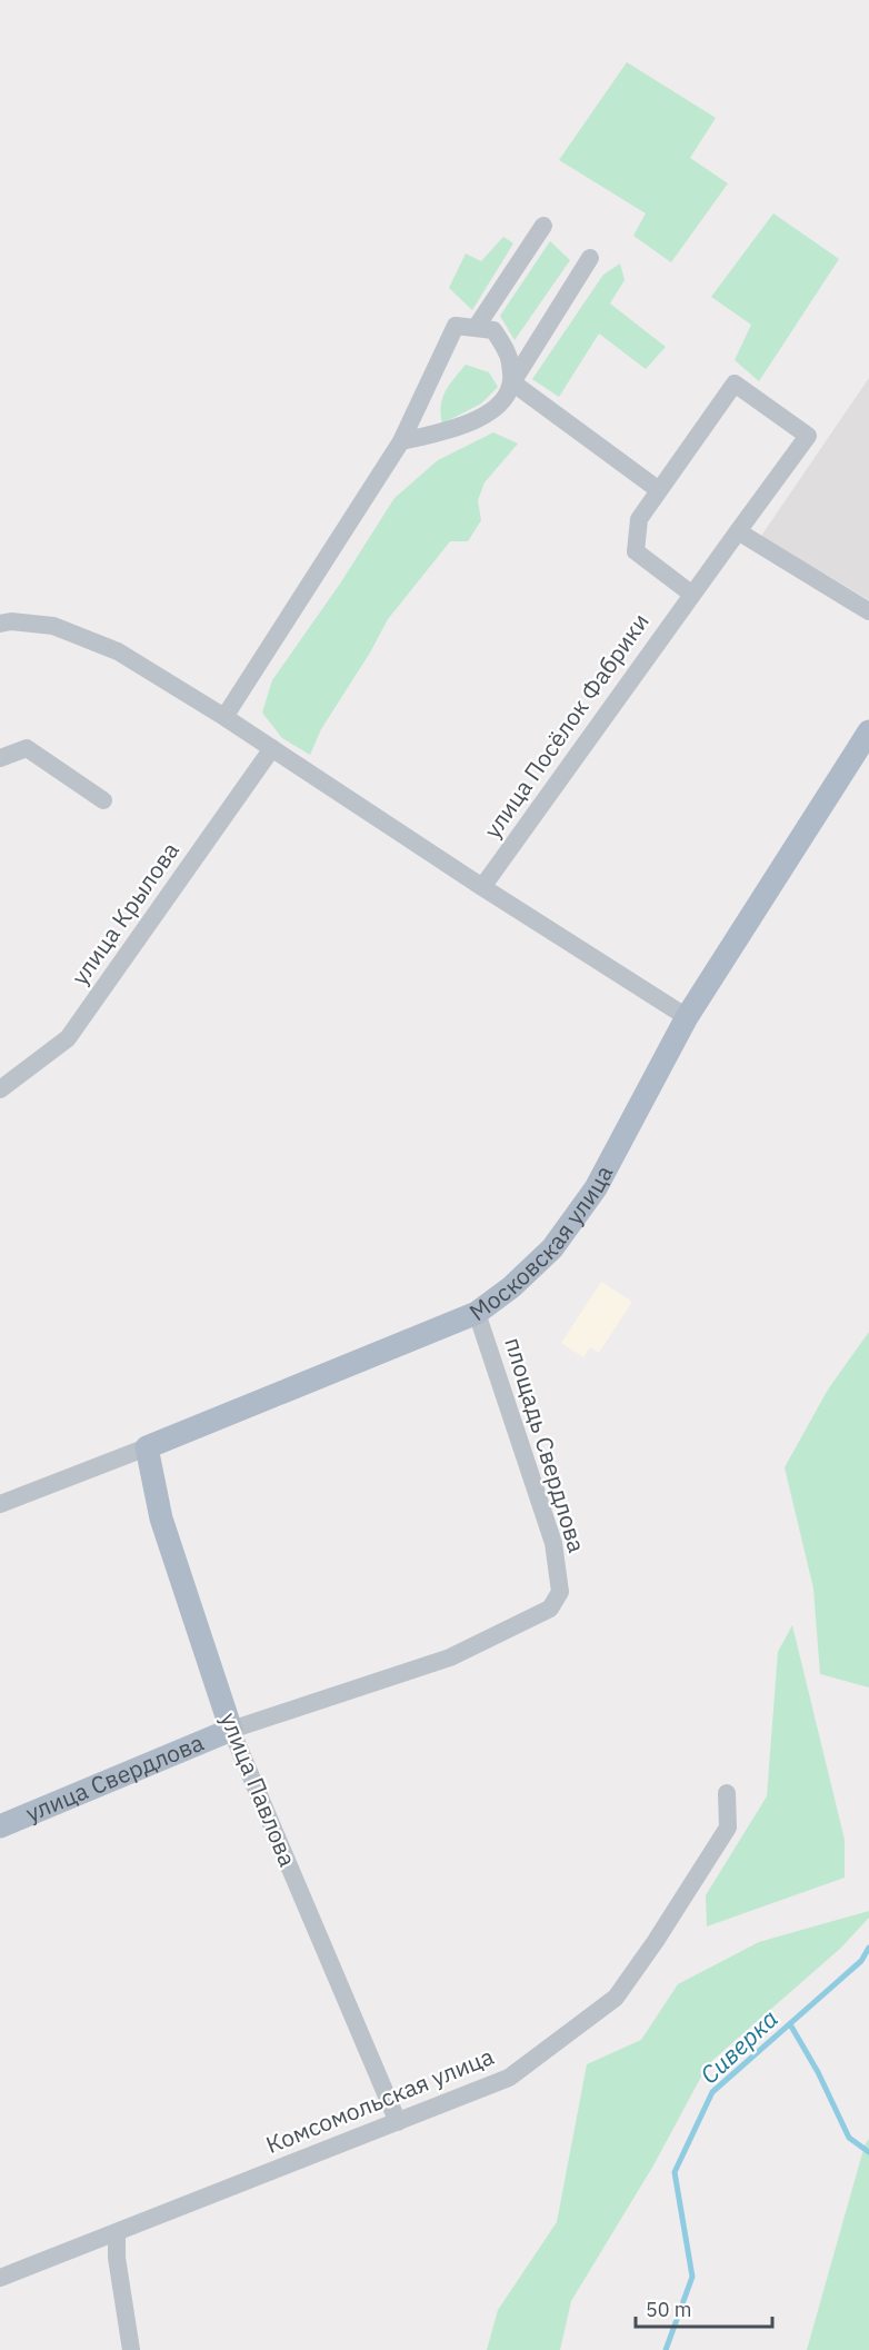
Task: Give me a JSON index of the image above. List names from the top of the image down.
{
  "streets": {
    "main road": ["Московская улица", "улица Свердлова", "улица Павлова"],
    "street": [
      "улица Посёлок Фабрики",
      "улица Крылова",
      "площадь Свердлова",
      "Комсомольская улица"
    ]
  },
  "crossings": [
    ["Московская улица", "площадь Свердлова"],
    ["Московская улица", "улица Павлова"],
    ["площадь Свердлова", "улица Свердлова"],
    ["площадь Свердлова", "улица Павлова"],
    ["улица Свердлова", "улица Павлова"],
    ["улица Павлова", "Комсомольская улица"]
  ],
  "water": ["Сиверка"],
  "scale_bar": "50 m"
}
